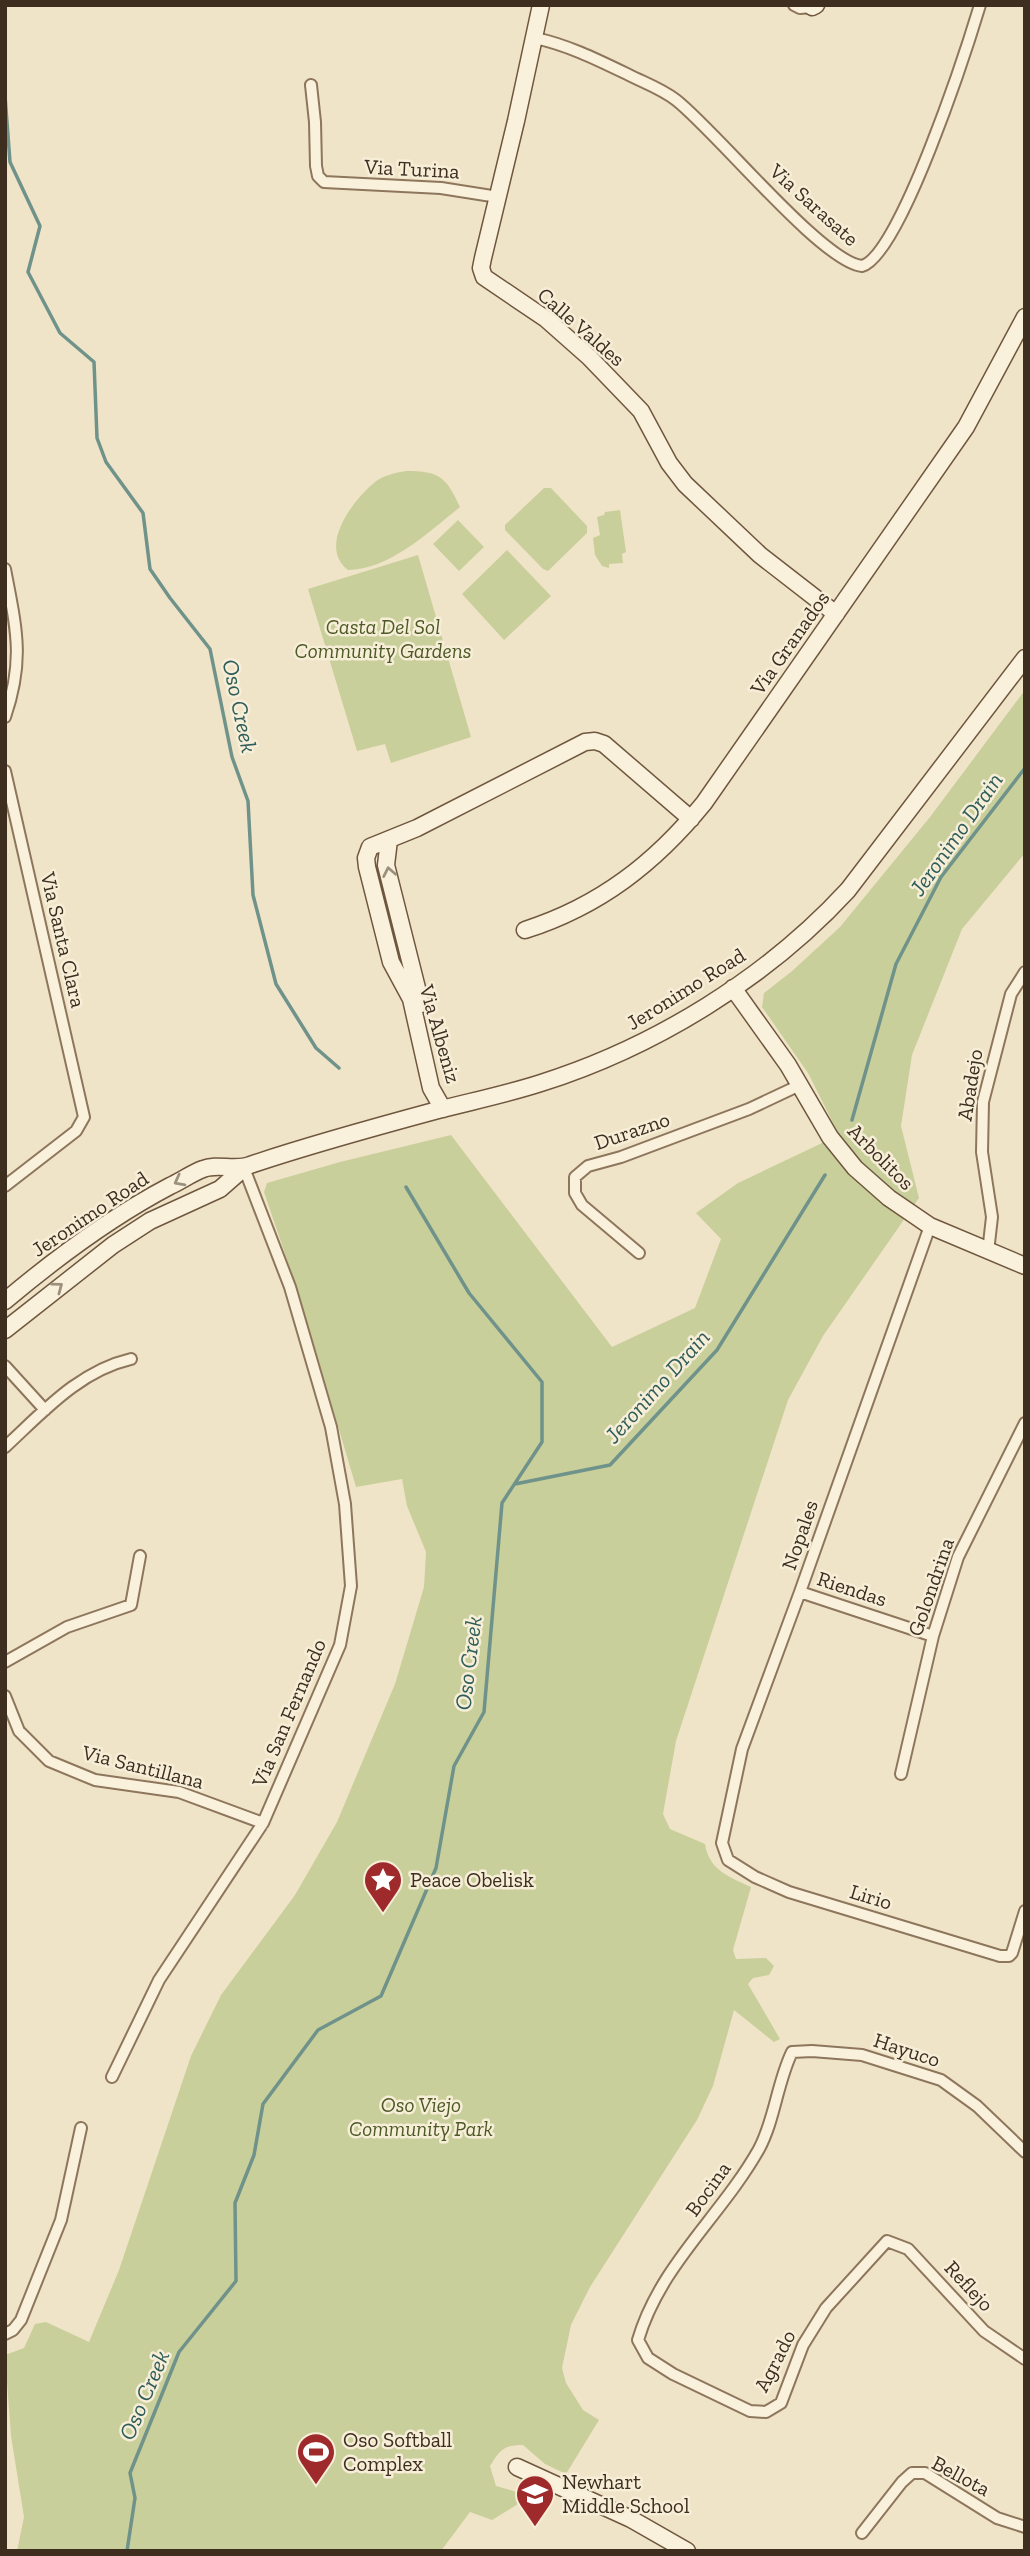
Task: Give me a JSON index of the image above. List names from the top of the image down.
{
  "streets": {
    "street": [
      "Via Turina",
      "Via Sarasate",
      "Calle Valdes",
      "Via Granados",
      "Via Santa Clara",
      "Jeronimo Road",
      "Via Albeniz",
      "Abadejo",
      "Durazno",
      "Arbolitos",
      "Nopales",
      "Golondrina",
      "Riendas",
      "Via San Fernando",
      "Via Santillana",
      "Lirio",
      "Hayuco",
      "Bocina",
      "Reflejo",
      "Agrado",
      "Bellota"
    ]
  },
  "crossings": [
    ["Via Turina", "Calle Valdes"],
    ["Via Sarasate", "Calle Valdes"],
    ["Calle Valdes", "Via Granados"],
    ["Via Granados", "Via Albeniz"],
    ["Jeronimo Road", "Via Albeniz"],
    ["Jeronimo Road", "Arbolitos"],
    ["Jeronimo Road", "Via San Fernando"],
    ["Abadejo", "Arbolitos"],
    ["Durazno", "Arbolitos"],
    ["Arbolitos", "Nopales"],
    ["Nopales", "Riendas"],
    ["Nopales", "Lirio"],
    ["Golondrina", "Riendas"],
    ["Via San Fernando", "Via Santillana"],
    ["Hayuco", "Bocina"],
    ["Bocina", "Agrado"],
    ["Reflejo", "Agrado"]
  ],
  "water": ["Oso Creek", "Jeronimo Drain"],
  "parks": ["Casta Del Sol Community Gardens", "Oso Viejo Community Park"],
  "places": {
    "place": ["Peace Obelisk"],
    "sports": ["Oso Softball Complex"],
    "school or university": ["Newhart Middle School"]
  }
}
